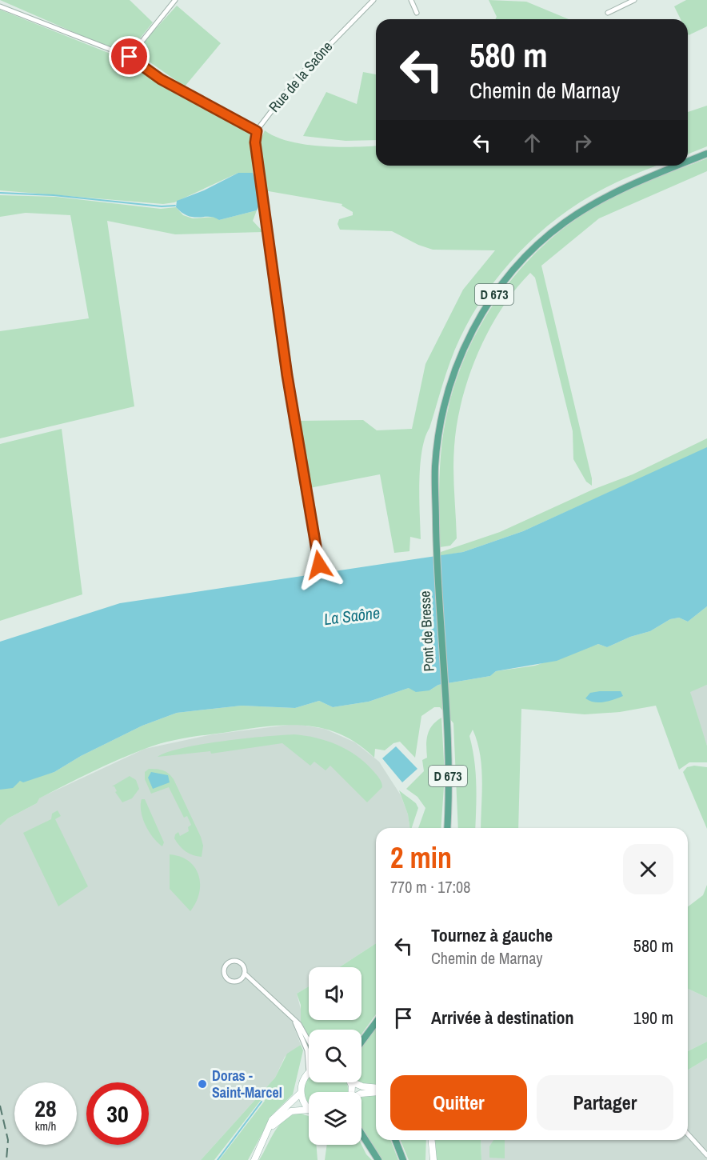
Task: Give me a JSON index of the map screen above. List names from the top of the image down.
{
  "streets": {
    "main road": ["D 673", "Pont de Bresse"],
    "street": ["Rue de la Saône"]
  },
  "water": ["La Saône"],
  "places": ["Doras - Saint-Marcel"],
  "page": {
    "turn": ["580 m", "Chemin de Marnay"],
    "heading": ["2 min", "770 m · 17:08"],
    "list": [
      {
        "name": "Tournez à gauche",
        "note": "Chemin de Marnay",
        "value": "580 m"
      },
      {
        "name": "Arrivée à destination",
        "value": "190 m"
      }
    ],
    "buttons": ["Quitter", "Partager"],
    "speed": "28 km/h",
    "limit": "30"
  }
}
